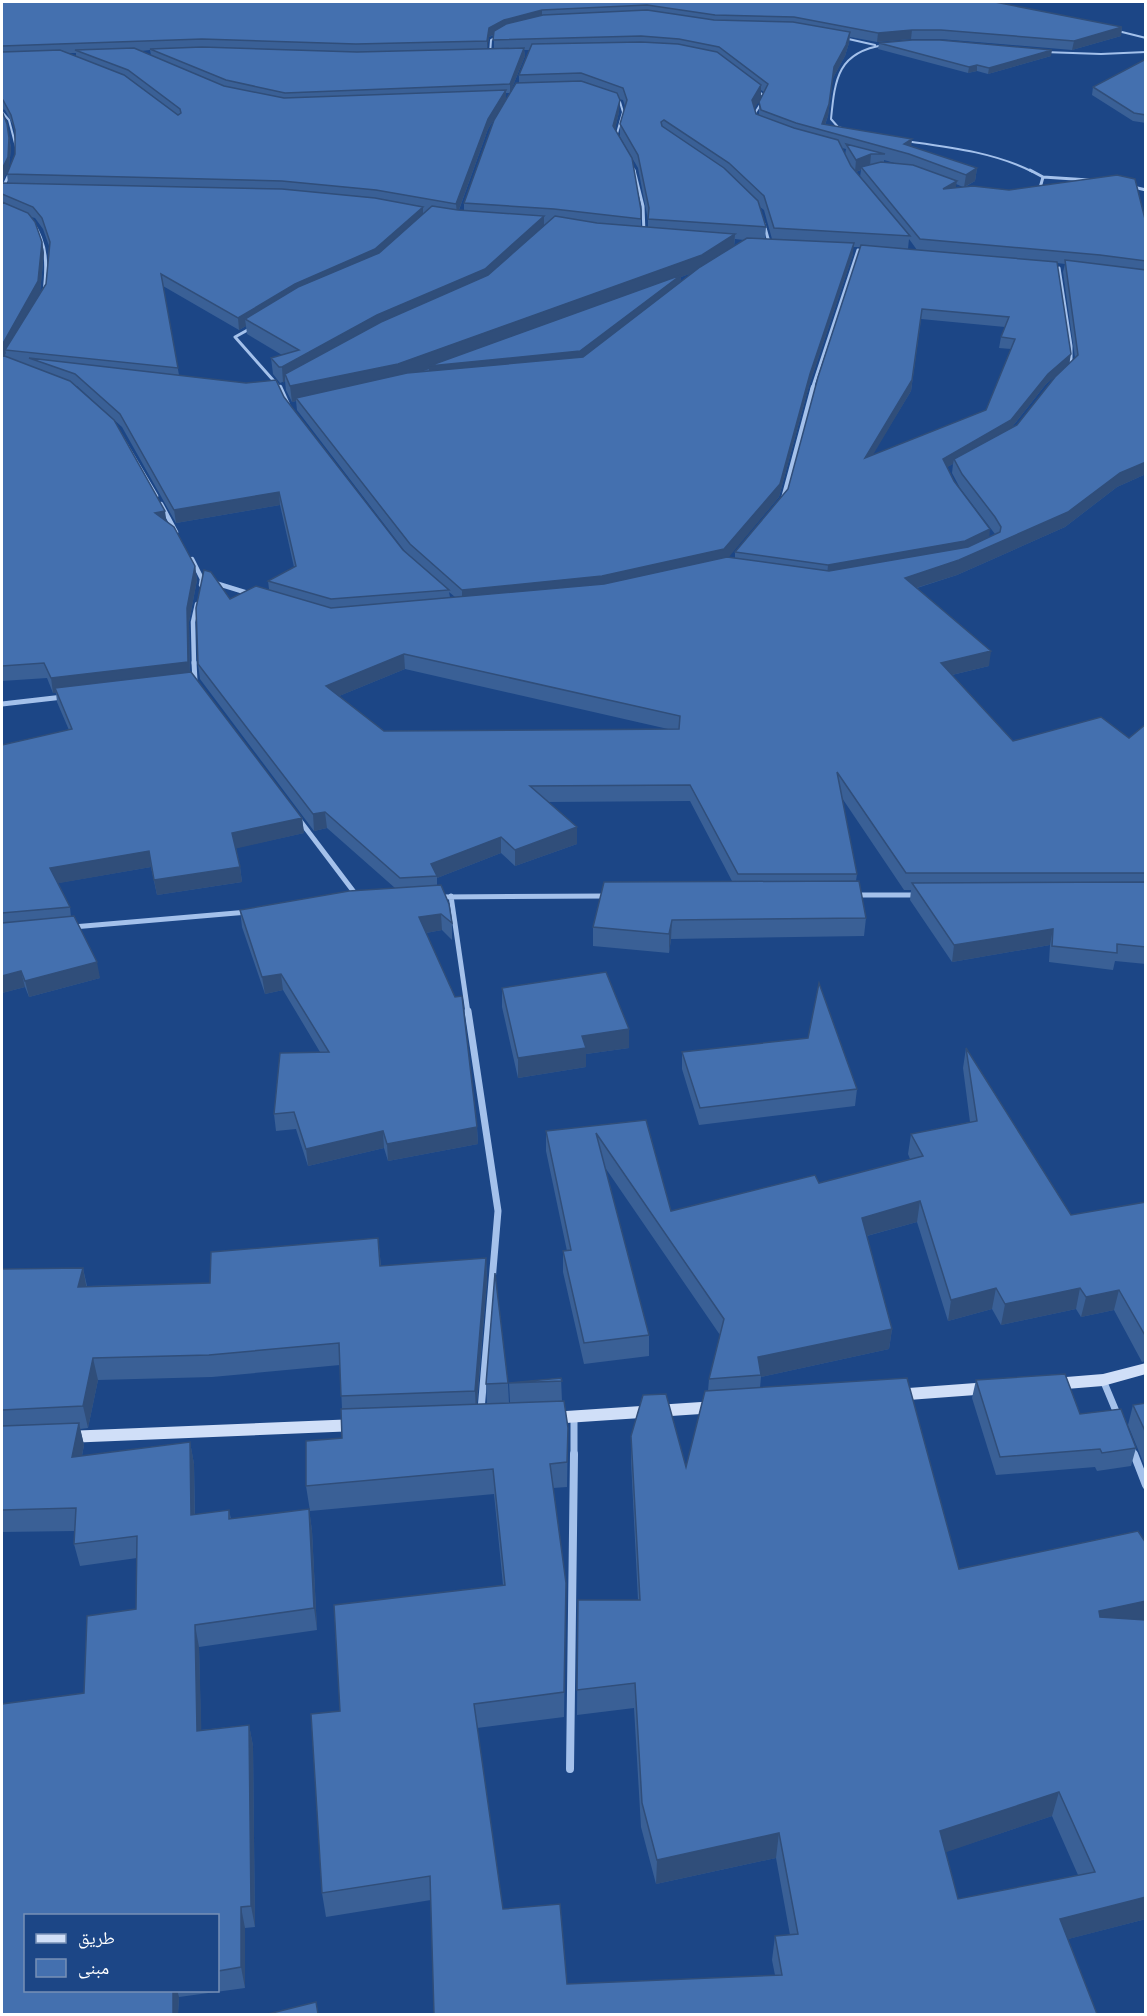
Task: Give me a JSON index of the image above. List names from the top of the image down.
{
  "legend": ["طريق", "مبنى"]
}
